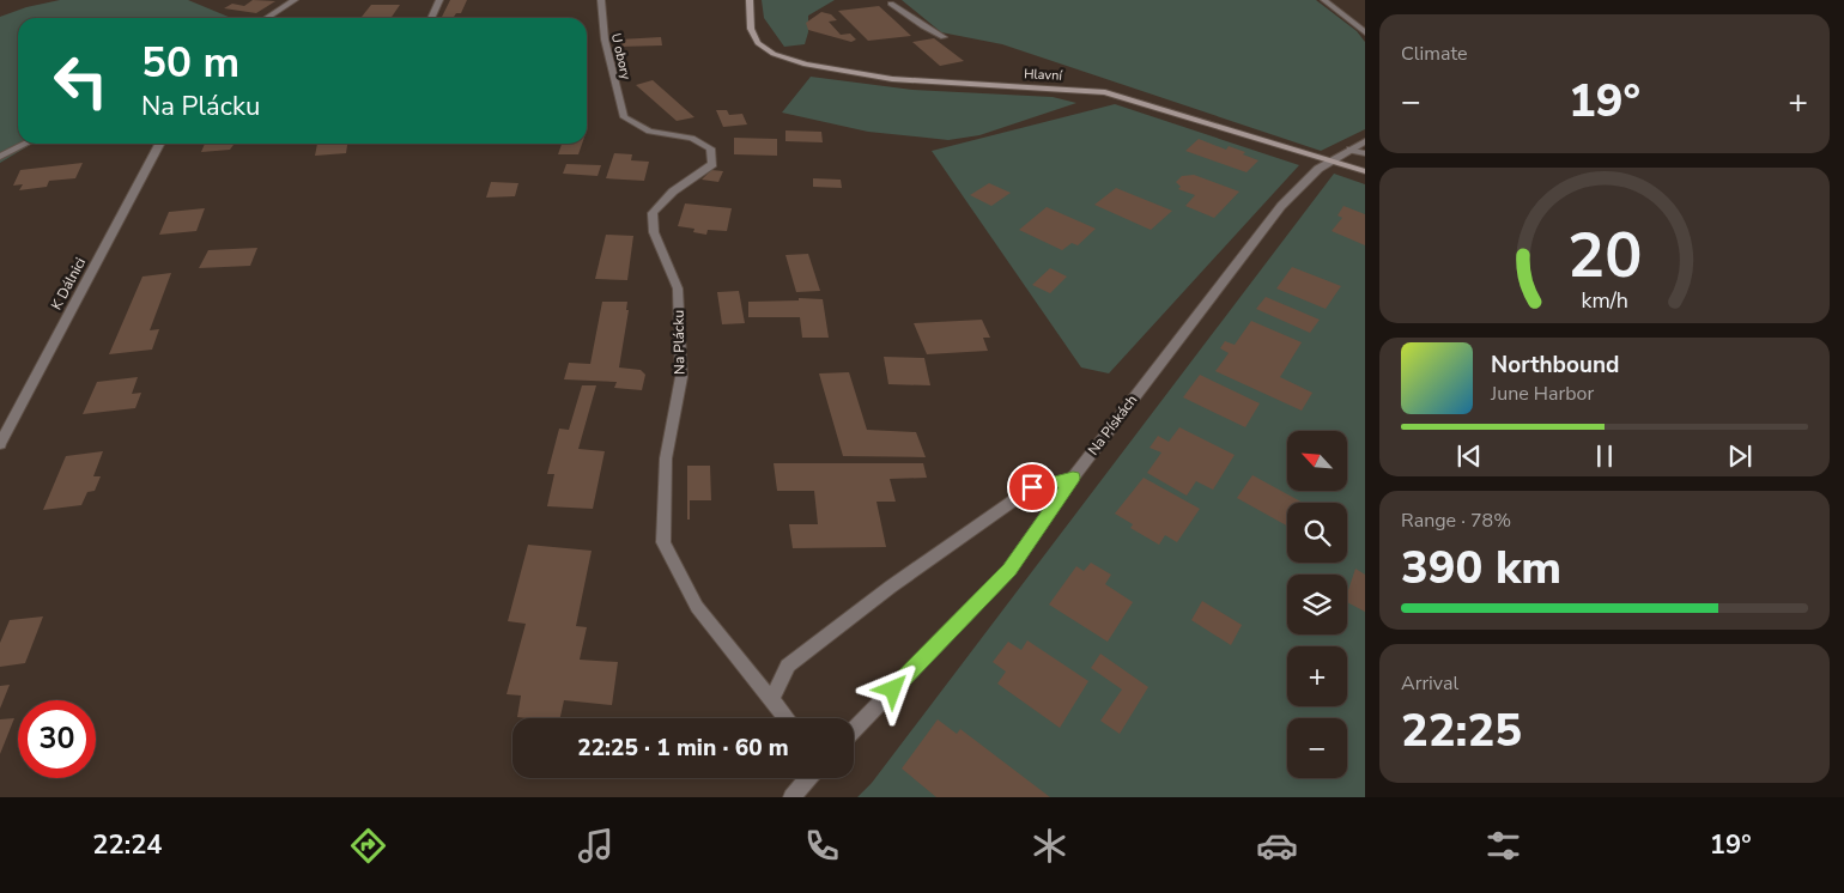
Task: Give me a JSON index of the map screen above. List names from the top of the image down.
{
  "streets": {
    "street": [
      "U obory",
      "Hlavní",
      "K Dálnici",
      "Na Plácku",
      "Na Pískách"
    ]
  },
  "crossings": [
    ["U obory", "Na Plácku"],
    ["Hlavní", "Na Pískách"]
  ],
  "north": "top left",
  "page": {
    "tile": [
      "Climate",
      ["Range · 78%", "390 km"],
      ["Arrival", "22:25"]
    ],
    "turn": ["50 m", "Na Plácku"],
    "heat": ["−", "19°", "+"],
    "song": ["Northbound", "June Harbor"],
    "map_buttons": ["+", "−"],
    "limit": "30",
    "trip": "22:25 · 1 min · 60 m",
    "tabs": ["22:24", "19°"],
    "gauge": ["20", "km/h"]
  }
}
